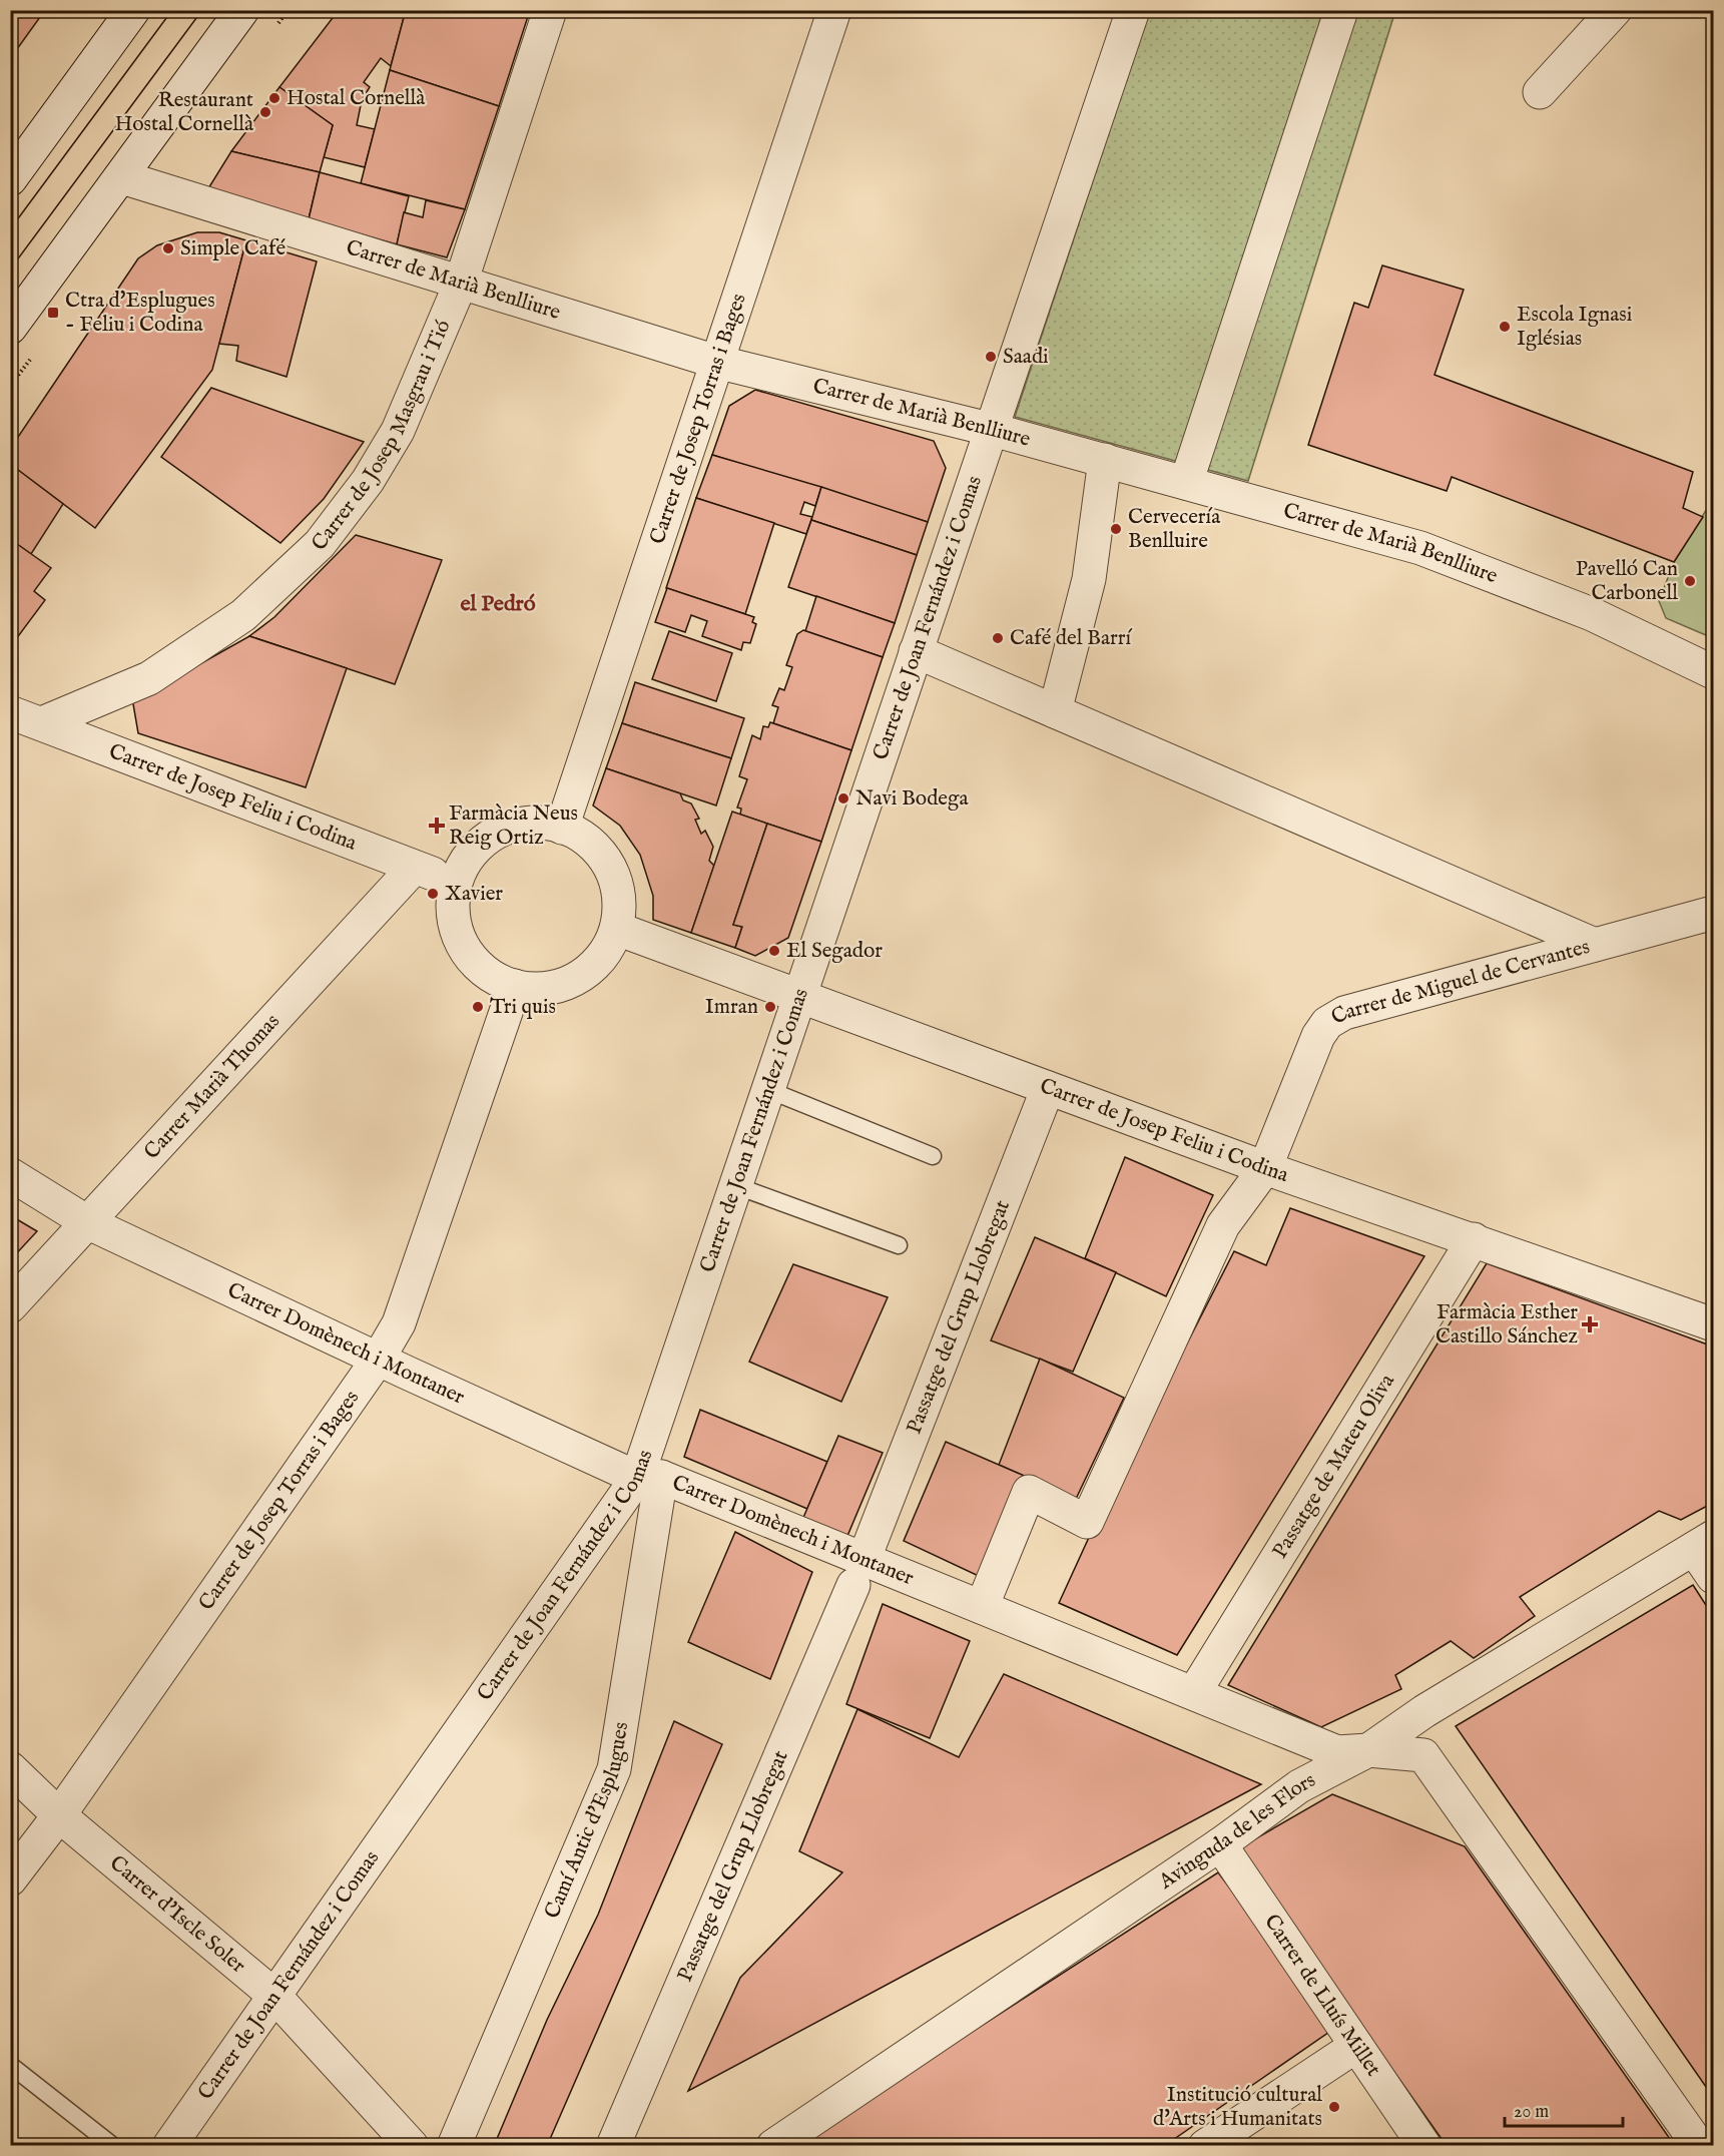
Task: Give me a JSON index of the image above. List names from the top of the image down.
{
  "streets": {
    "street": [
      "Carrer de Marià Benlliure",
      "Carrer de Josep Torras i Bages",
      "Carrer de Josep Masgrau i Tió",
      "Carrer de Joan Fernández i Comas",
      "Carrer de Josep Feliu i Codina",
      "Carrer de Miguel de Cervantes",
      "Carrer Marià Thomas",
      "Passatge del Grup Llobregat",
      "Carrer Domènech i Montaner",
      "Passatge de Mateu Oliva",
      "Camí Antic d'Esplugues",
      "Avinguda de les Flors",
      "Carrer d'Iscle Soler",
      "Carrer de Lluís Millet"
    ]
  },
  "crossings": [
    ["Carrer de Marià Benlliure", "Carrer de Josep Torras i Bages"],
    ["Carrer de Marià Benlliure", "Carrer de Josep Masgrau i Tió"],
    ["Carrer de Marià Benlliure", "Carrer de Joan Fernández i Comas"],
    ["Carrer de Josep Torras i Bages", "Carrer de Josep Feliu i Codina"],
    ["Carrer de Josep Torras i Bages", "Carrer Domènech i Montaner"],
    ["Carrer de Josep Torras i Bages", "Carrer d'Iscle Soler"],
    ["Carrer de Josep Masgrau i Tió", "Carrer de Josep Feliu i Codina"],
    ["Carrer de Joan Fernández i Comas", "Carrer de Josep Feliu i Codina"],
    ["Carrer de Joan Fernández i Comas", "Carrer Domènech i Montaner"],
    ["Carrer de Joan Fernández i Comas", "Camí Antic d'Esplugues"],
    ["Carrer de Joan Fernández i Comas", "Carrer d'Iscle Soler"],
    ["Carrer de Josep Feliu i Codina", "Carrer de Miguel de Cervantes"],
    ["Carrer de Josep Feliu i Codina", "Carrer Marià Thomas"],
    ["Carrer de Josep Feliu i Codina", "Passatge del Grup Llobregat"],
    ["Carrer de Josep Feliu i Codina", "Passatge de Mateu Oliva"],
    ["Carrer de Miguel de Cervantes", "Carrer Domènech i Montaner"],
    ["Carrer Marià Thomas", "Carrer Domènech i Montaner"],
    ["Carrer Domènech i Montaner", "Passatge de Mateu Oliva"],
    ["Carrer Domènech i Montaner", "Camí Antic d'Esplugues"],
    ["Carrer Domènech i Montaner", "Avinguda de les Flors"],
    ["Avinguda de les Flors", "Carrer de Lluís Millet"]
  ],
  "districts": ["el Pedró"],
  "places": {
    "other": [
      "Hostal Cornellà",
      "Restaurant Hostal Cornellà",
      "Simple Café",
      "Escola Ignasi Iglésias",
      "Saadi",
      "Cervecería Benlluire",
      "Pavelló Can Carbonell",
      "Café del Barrí",
      "Navi Bodega",
      "Xavier",
      "El Segador",
      "Tri quis",
      "Imran",
      "Institució cultural d'Arts i Humanitats"
    ],
    "transit": ["Ctra d'Esplugues - Feliu i Codina"],
    "health": ["Farmàcia Neus Reig Ortiz", "Farmàcia Esther Castillo Sánchez"]
  },
  "scale_bar": "20 m"
}
